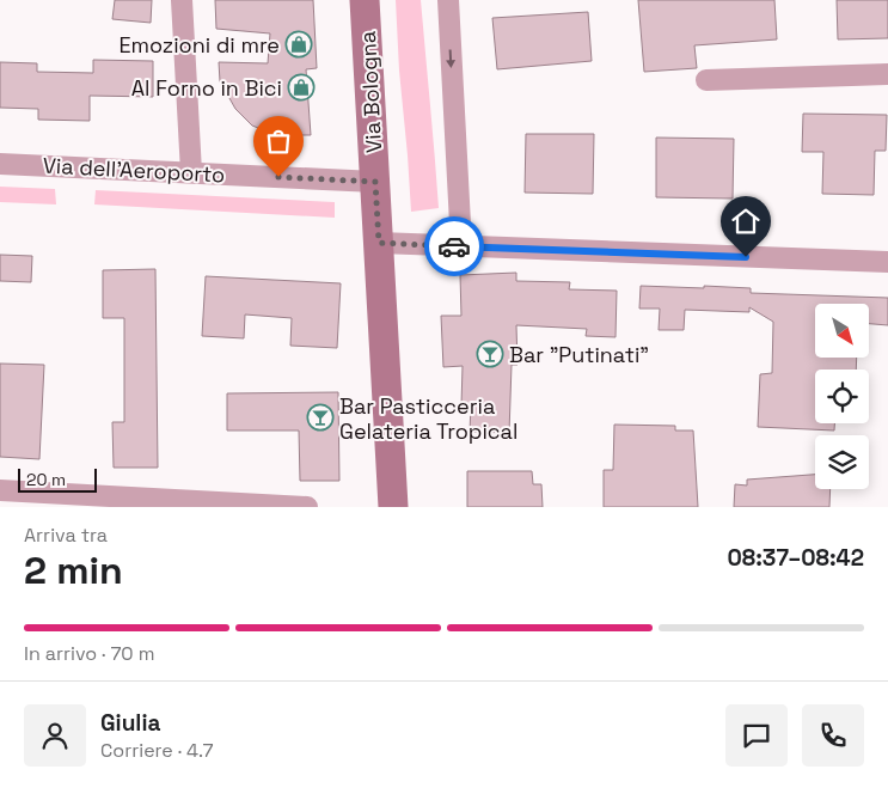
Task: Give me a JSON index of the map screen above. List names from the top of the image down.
{
  "streets": {
    "street": ["Via Bologna", "Via dell'Aeroporto"]
  },
  "crossings": [
    ["Via Bologna", "Via dell'Aeroporto"]
  ],
  "places": {
    "shop": ["Emozioni di mre", "Al Forno in Bici"],
    "bar": ["Bar \"Putinati\"", "Bar Pasticceria Gelateria Tropical"]
  },
  "scale_bar": "20 m",
  "north": "bottom right",
  "page": {
    "scale": "20 m",
    "heading": ["2 min", "Arriva tra", "08:37–08:42"],
    "panel": ["Giulia", "Corriere · 4.7"],
    "bar": "In arrivo · 70 m"
  }
}
